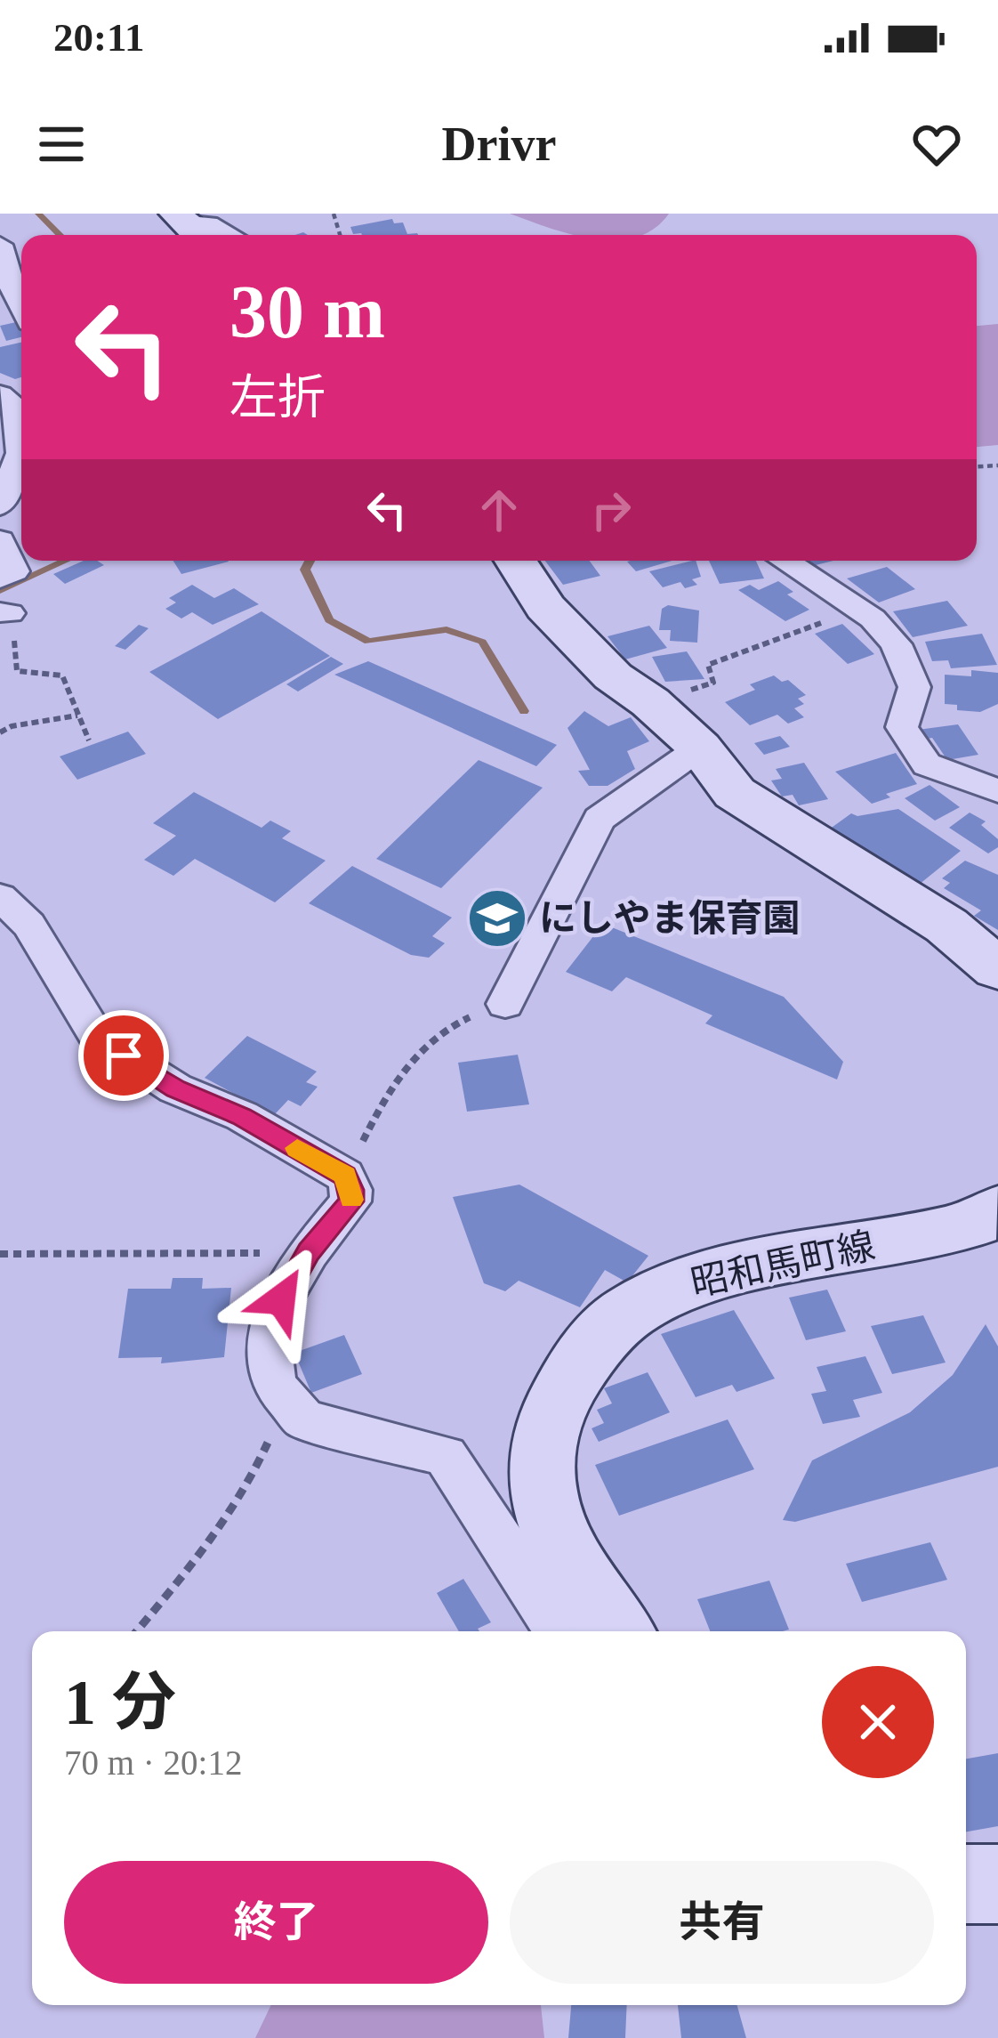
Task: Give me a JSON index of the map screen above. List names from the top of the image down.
{
  "streets": {
    "main road": ["昭和馬町線"]
  },
  "places": {
    "school or university": ["にしやま保育園"]
  },
  "page": {
    "status": "20:11",
    "header": "Drivr",
    "turn": ["30 m", "左折"],
    "heading": ["1 分", "70 m · 20:12"],
    "buttons": ["終了", "共有"]
  }
}
